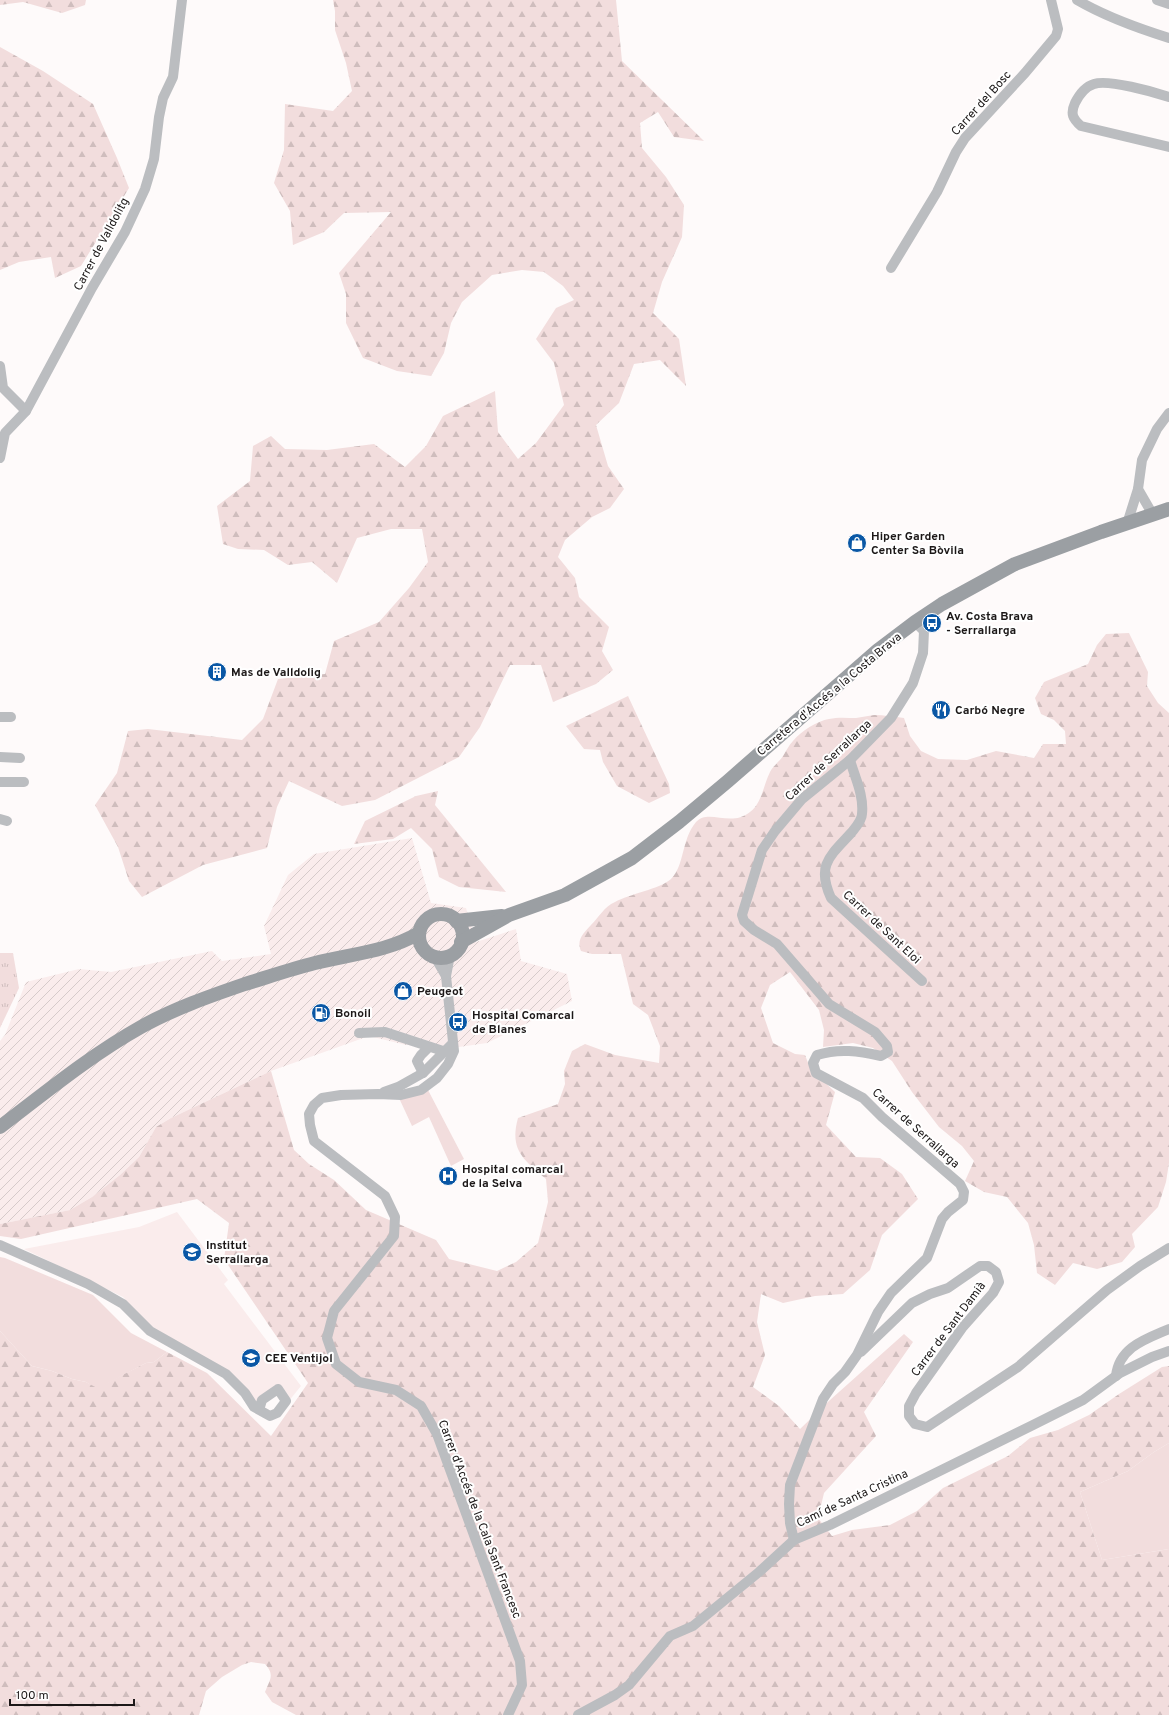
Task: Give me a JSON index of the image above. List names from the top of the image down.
{
  "streets": {
    "main road": ["Carretera d'Accés a la Costa Brava"],
    "street": [
      "Carrer del Bosc",
      "Carrer de Valldolitg",
      "Carrer de Serrallarga",
      "Carrer de Sant Eloi",
      "Carrer de Sant Damià",
      "Camí de Santa Cristina",
      "Carrer d'Accés de la Cala Sant Francesc"
    ]
  },
  "crossings": [
    ["Carretera d'Accés a la Costa Brava", "Carrer de Serrallarga"],
    ["Carretera d'Accés a la Costa Brava", "Carrer d'Accés de la Cala Sant Francesc"],
    ["Carrer de Serrallarga", "Carrer de Sant Eloi"],
    ["Carrer de Serrallarga", "Carrer de Sant Damià"],
    ["Carrer de Serrallarga", "Camí de Santa Cristina"]
  ],
  "places": {
    "shop": ["Hiper Garden Center Sa Bòvila", "Peugeot"],
    "bus stop": ["Av. Costa Brava - Serrallarga", "Hospital Comarcal de Blanes"],
    "building": ["Mas de Valldolig"],
    "restaurant": ["Carbó Negre"],
    "fuel station": ["Bonoil"],
    "hospital": ["Hospital comarcal de la Selva"],
    "school or university": ["Institut Serrallarga", "CEE Ventijol"]
  },
  "scale_bar": "100 m"
}
